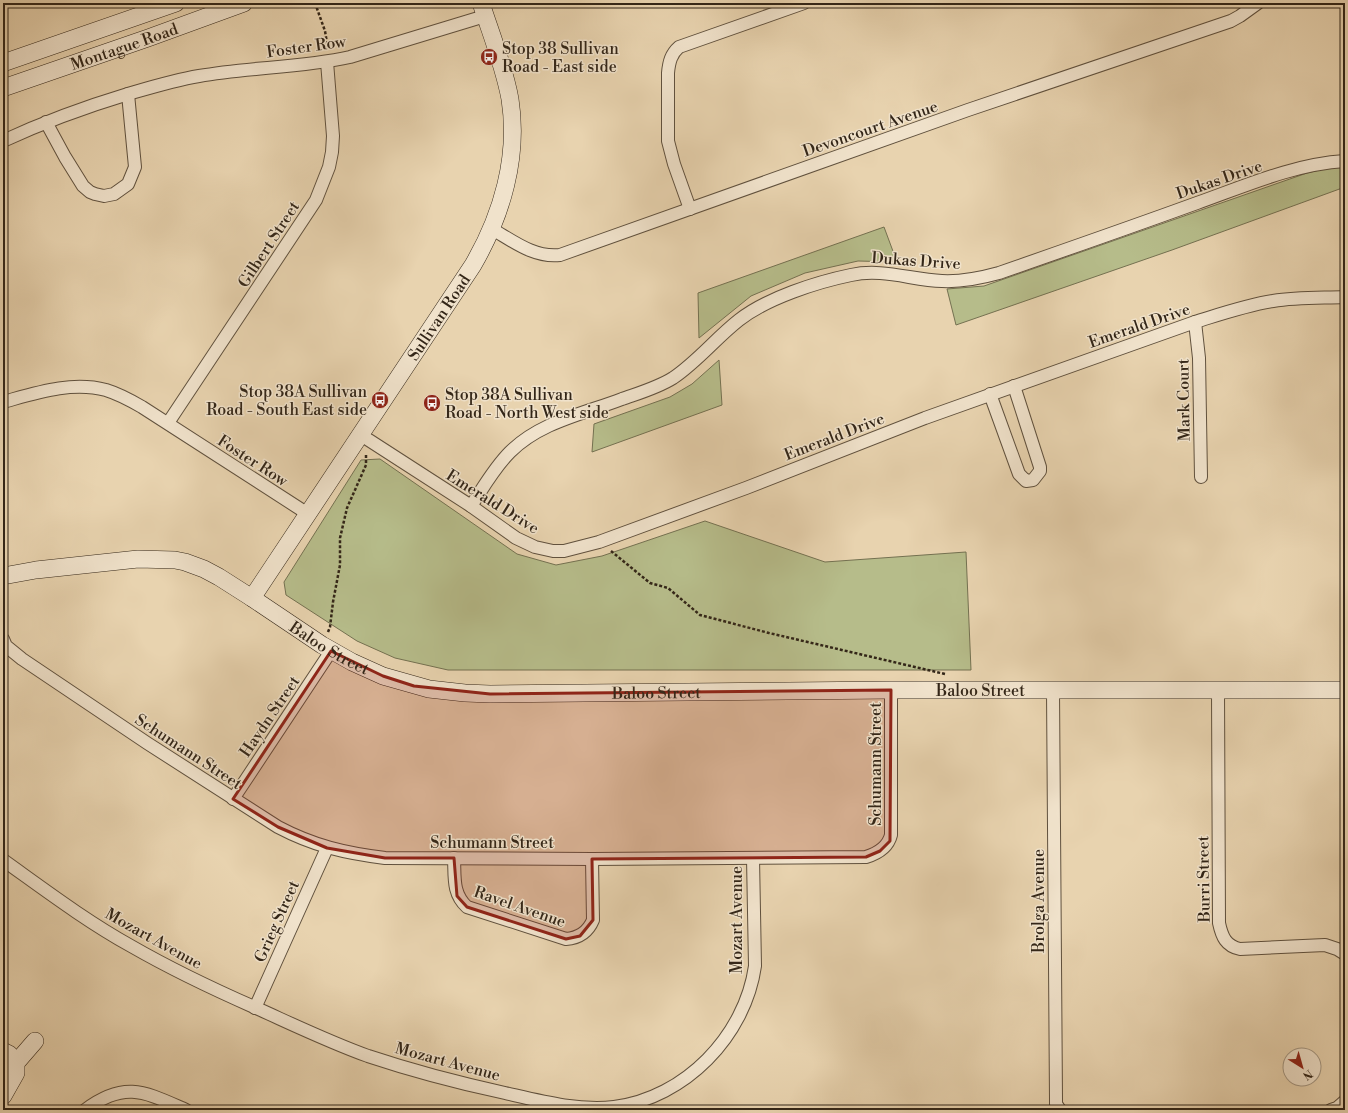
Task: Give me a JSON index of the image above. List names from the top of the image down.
{
  "streets": {
    "street": [
      "Montague Road",
      "Foster Row",
      "Devoncourt Avenue",
      "Dukas Drive",
      "Gilbert Street",
      "Sullivan Road",
      "Emerald Drive",
      "Mark Court",
      "Baloo Street",
      "Haydn Street",
      "Schumann Street",
      "Burri Street",
      "Brolga Avenue",
      "Ravel Avenue",
      "Mozart Avenue",
      "Grieg Street"
    ]
  },
  "crossings": [
    ["Foster Row", "Gilbert Street"],
    ["Foster Row", "Sullivan Road"],
    ["Devoncourt Avenue", "Sullivan Road"],
    ["Dukas Drive", "Emerald Drive"],
    ["Sullivan Road", "Emerald Drive"],
    ["Sullivan Road", "Baloo Street"],
    ["Emerald Drive", "Mark Court"],
    ["Baloo Street", "Haydn Street"],
    ["Baloo Street", "Schumann Street"],
    ["Baloo Street", "Burri Street"],
    ["Baloo Street", "Brolga Avenue"],
    ["Haydn Street", "Schumann Street"],
    ["Schumann Street", "Ravel Avenue"],
    ["Schumann Street", "Mozart Avenue"],
    ["Schumann Street", "Grieg Street"],
    ["Mozart Avenue", "Grieg Street"]
  ],
  "places": {
    "bus stop": ["Stop 38 Sullivan Road - East side", "Stop 38A Sullivan Road - South East side", "Stop 38A Sullivan Road - North West side"]
  },
  "north": "bottom right"
}
